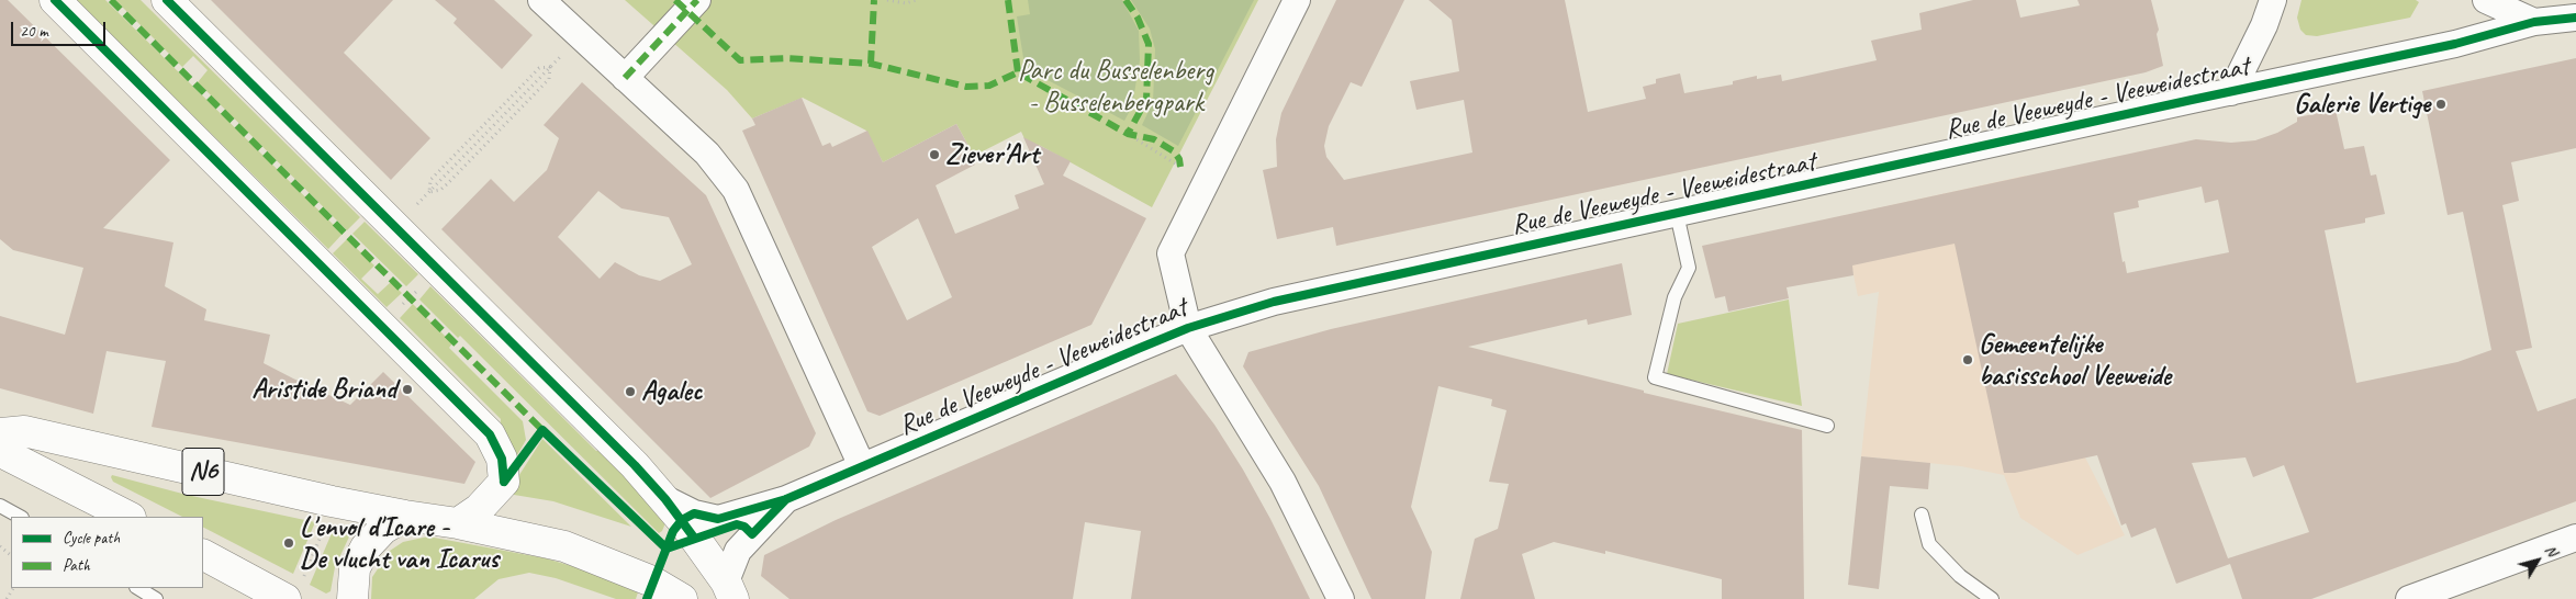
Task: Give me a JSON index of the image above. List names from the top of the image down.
{
  "streets": {
    "main road": ["N6"],
    "street": ["Rue de Veeweyde - Veeweidestraat"]
  },
  "parks": ["Parc du Busselenberg - Busselenbergpark"],
  "places": [
    "Galerie Vertige",
    "Ziever'Art",
    "Gemeentelijke basisschool Veeweide",
    "Aristide Briand",
    "Agalec",
    "L'envol d'Icare - De vlucht van Icarus"
  ],
  "legend": ["Cycle path", "Path"],
  "scale_bar": "20 m",
  "north": "top right"
}
